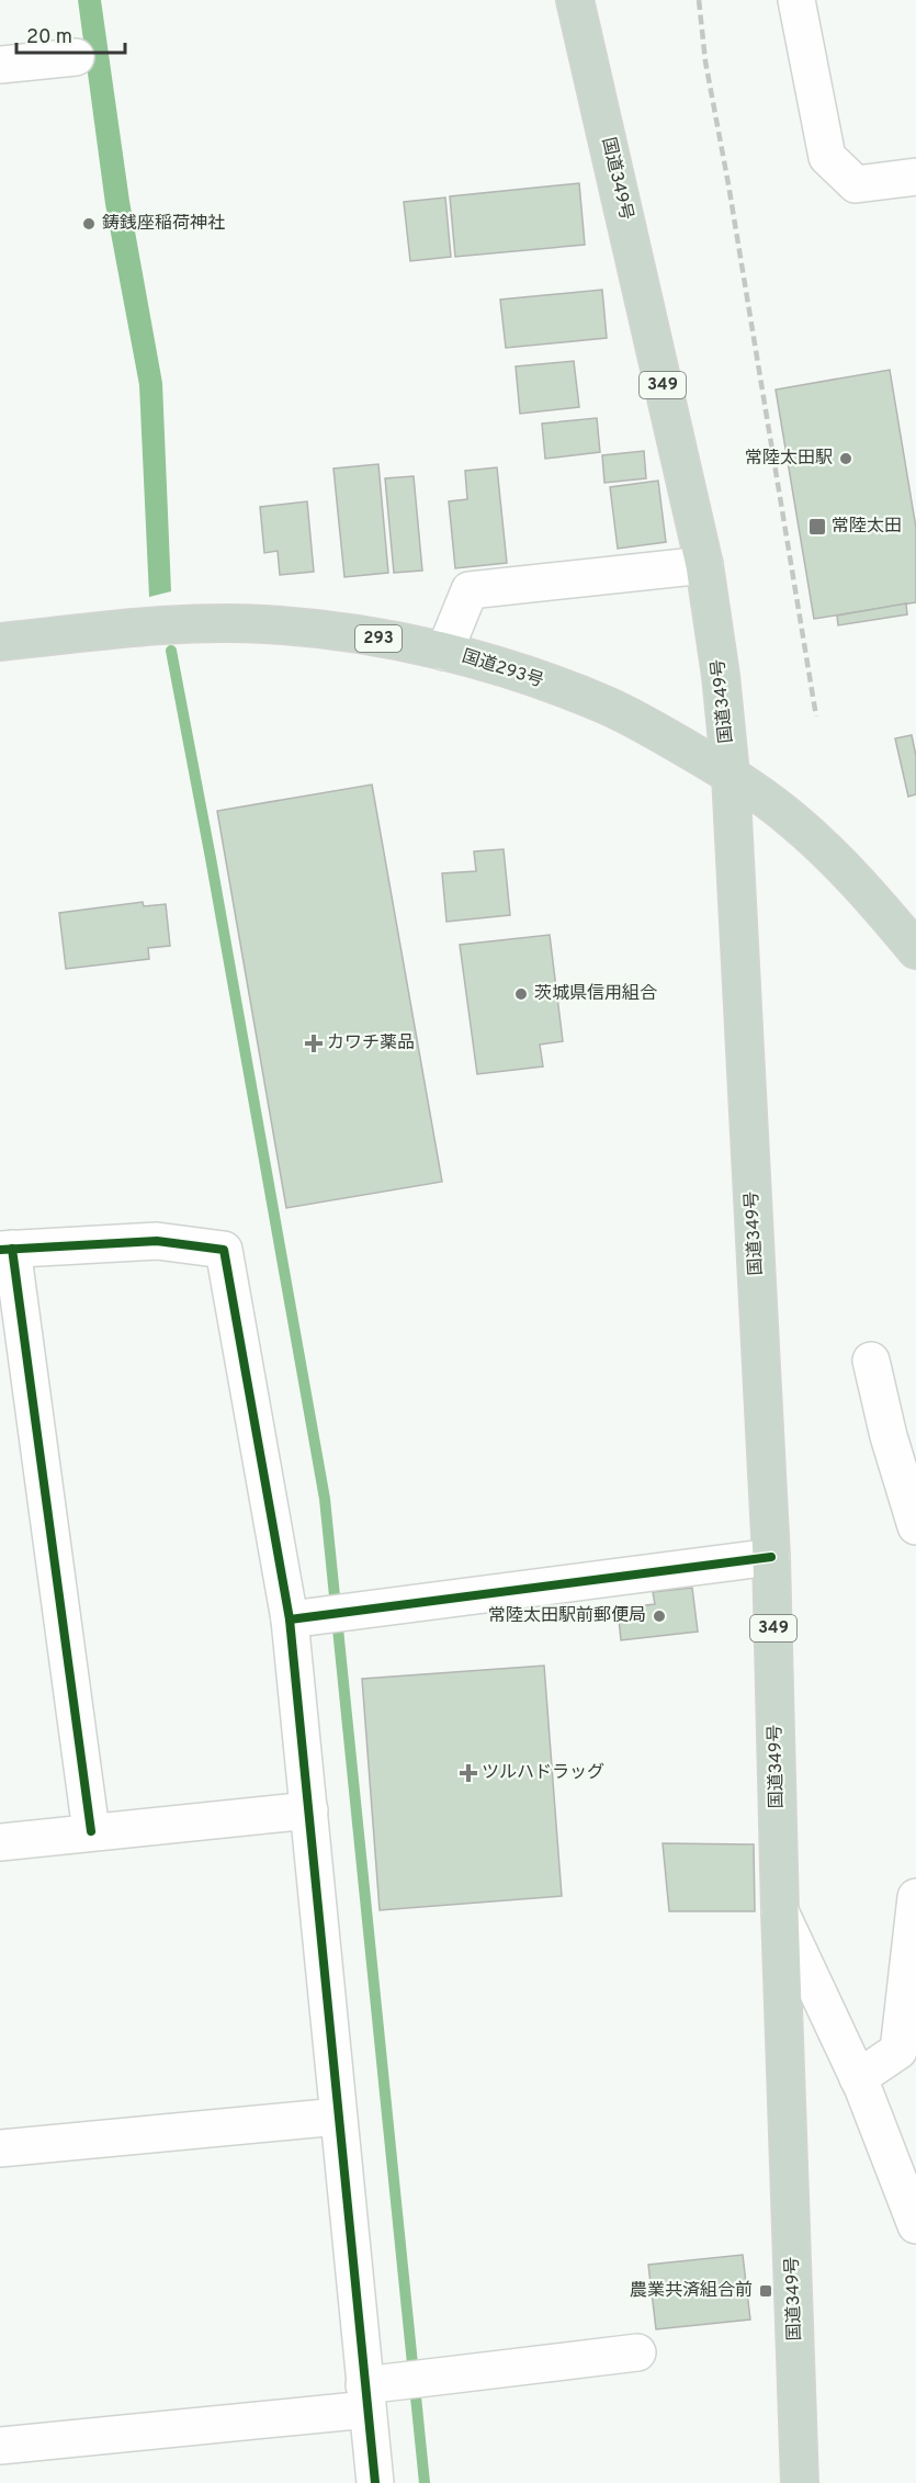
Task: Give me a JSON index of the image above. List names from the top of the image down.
{
  "streets": {
    "highway": [
      "国道349号",
      "349",
      "293",
      "国道293号"
    ]
  },
  "crossings": [
    ["国道349号", "国道293号"]
  ],
  "places": {
    "other": [
      "鋳銭座稲荷神社",
      "常陸太田駅",
      "茨城県信用組合",
      "常陸太田駅前郵便局"
    ],
    "transit": ["常陸太田", "農業共済組合前"],
    "health": ["カワチ薬品", "ツルハドラッグ"]
  },
  "scale_bar": "20 m"
}
